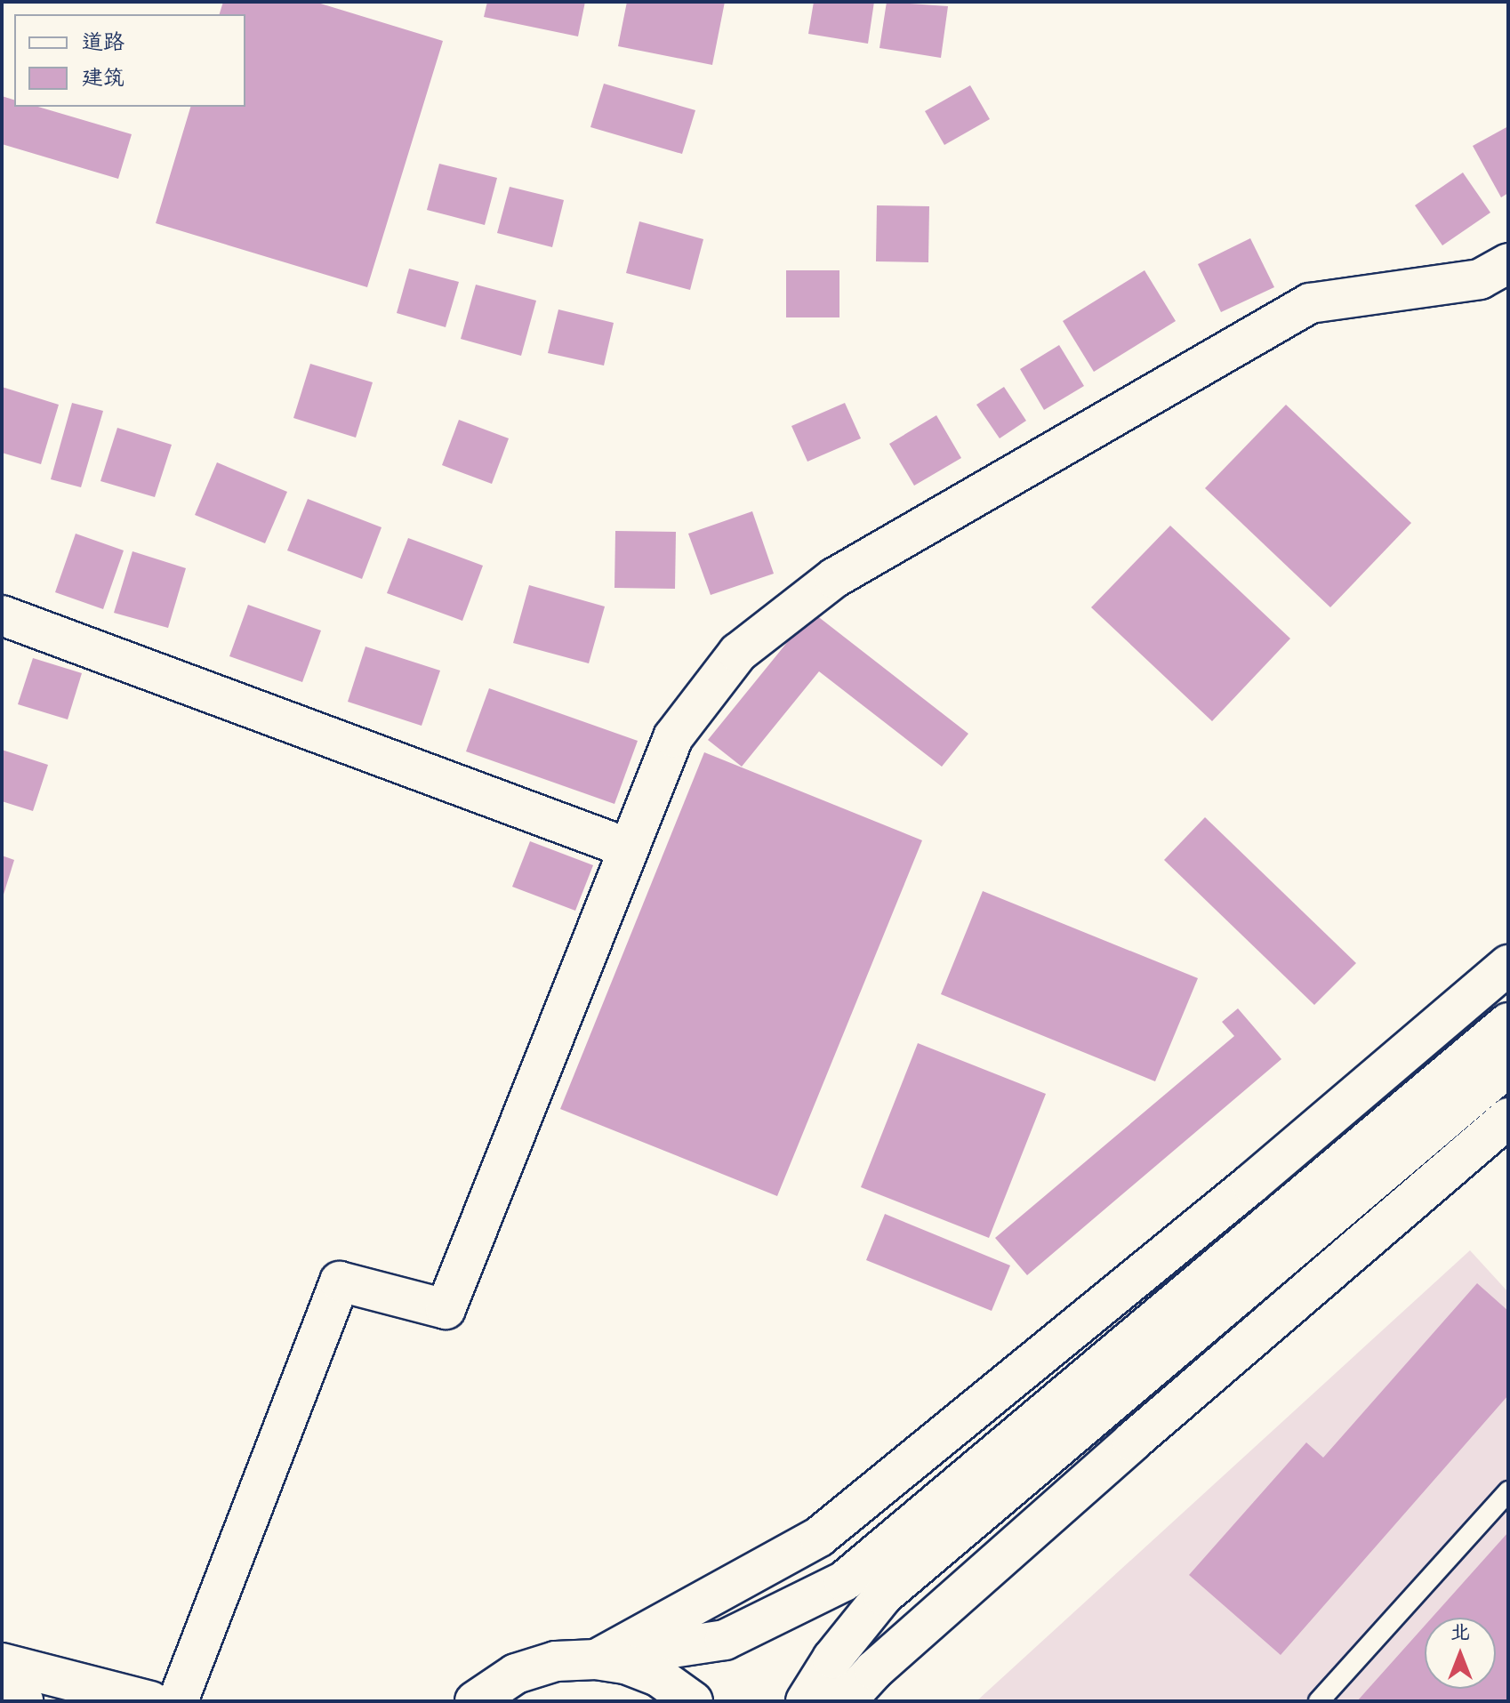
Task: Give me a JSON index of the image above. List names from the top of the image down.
{
  "legend": ["道路", "建筑"],
  "north": "top"
}
